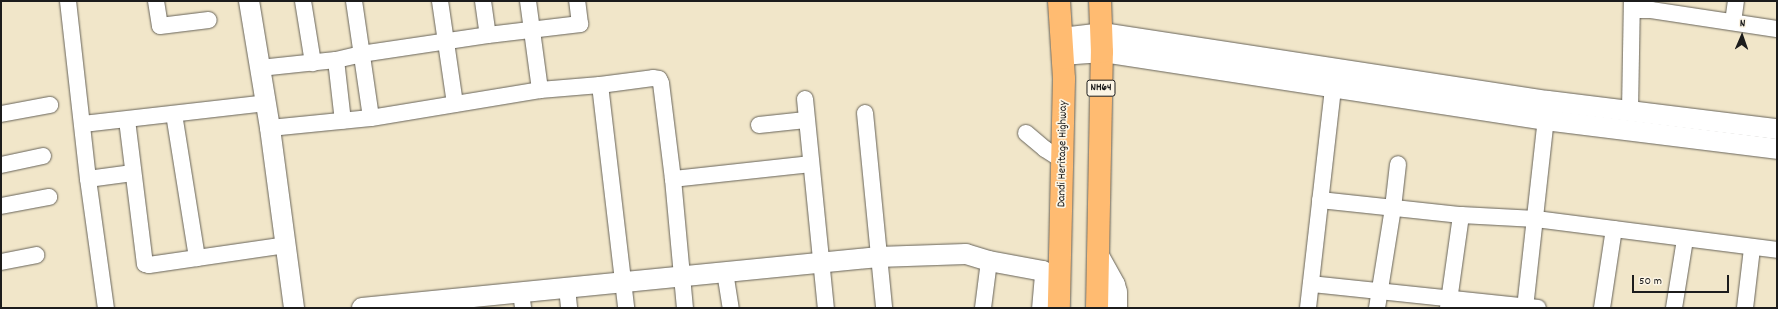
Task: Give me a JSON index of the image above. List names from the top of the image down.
{
  "streets": {
    "highway": ["NH64", "Dandi Heritage Highway"]
  },
  "scale_bar": "50 m",
  "north": "top"
}
